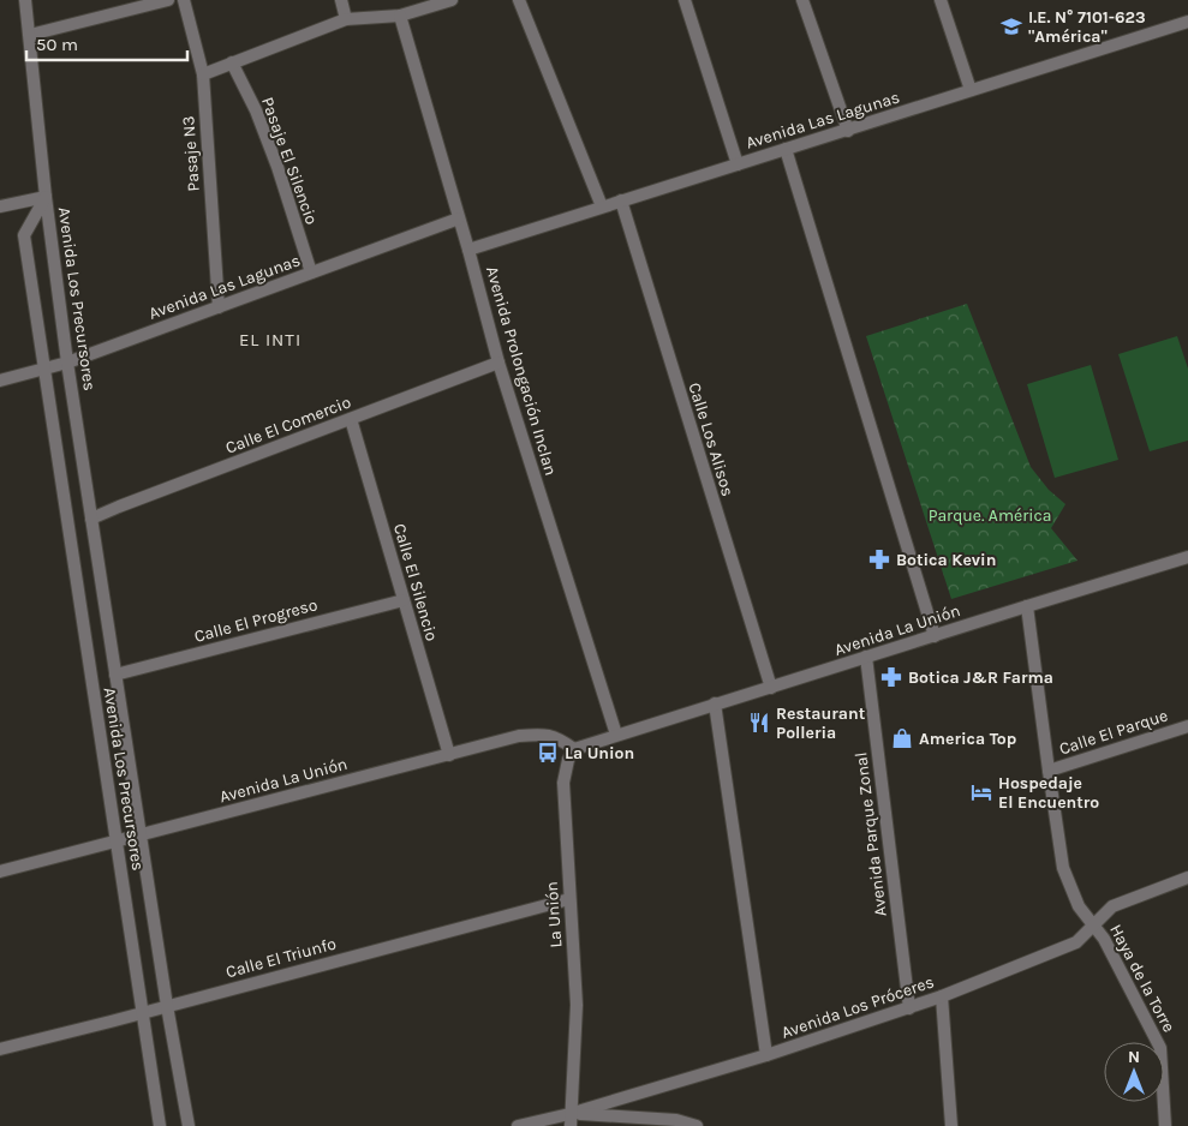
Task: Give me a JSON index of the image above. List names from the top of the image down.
{
  "streets": {
    "street": [
      "Avenida Las Lagunas",
      "Pasaje N3",
      "Pasaje El Silencio",
      "Avenida Los Precursores",
      "Avenida Prolongación Inclan",
      "Calle El Comercio",
      "Calle Los Alisos",
      "Calle El Silencio",
      "Calle El Progreso",
      "Avenida La Unión",
      "Calle El Parque",
      "Avenida Parque Zonal",
      "La Unión",
      "Calle El Triunfo",
      "Haya de la Torre",
      "Avenida Los Próceres"
    ]
  },
  "crossings": [
    ["Avenida Las Lagunas", "Pasaje N3"],
    ["Avenida Las Lagunas", "Pasaje El Silencio"],
    ["Avenida Las Lagunas", "Avenida Los Precursores"],
    ["Avenida Las Lagunas", "Avenida Prolongación Inclan"],
    ["Avenida Las Lagunas", "Calle Los Alisos"],
    ["Avenida Los Precursores", "Calle El Comercio"],
    ["Avenida Los Precursores", "Calle El Progreso"],
    ["Avenida Los Precursores", "Avenida La Unión"],
    ["Avenida Los Precursores", "Calle El Triunfo"],
    ["Avenida Prolongación Inclan", "Calle El Comercio"],
    ["Avenida Prolongación Inclan", "Avenida La Unión"],
    ["Calle El Comercio", "Calle El Silencio"],
    ["Calle Los Alisos", "Avenida La Unión"],
    ["Calle El Silencio", "Calle El Progreso"],
    ["Calle El Silencio", "Avenida La Unión"],
    ["Avenida La Unión", "Avenida Parque Zonal"],
    ["Avenida La Unión", "La Unión"],
    ["Avenida La Unión", "Haya de la Torre"],
    ["Calle El Parque", "Haya de la Torre"],
    ["Avenida Parque Zonal", "Avenida Los Próceres"],
    ["La Unión", "Calle El Triunfo"],
    ["La Unión", "Avenida Los Próceres"],
    ["Haya de la Torre", "Avenida Los Próceres"]
  ],
  "districts": ["EL INTI"],
  "parks": ["Parque. América"],
  "places": {
    "school or university": ["I.E. N° 7101-623 \"América\""],
    "pharmacy": ["Botica Kevin", "Botica J&R Farma"],
    "restaurant": ["Restaurant Polleria"],
    "shop": ["America Top"],
    "bus stop": ["La Union"],
    "hotel": ["Hospedaje El Encuentro"]
  },
  "scale_bar": "50 m",
  "north": "top"
}
